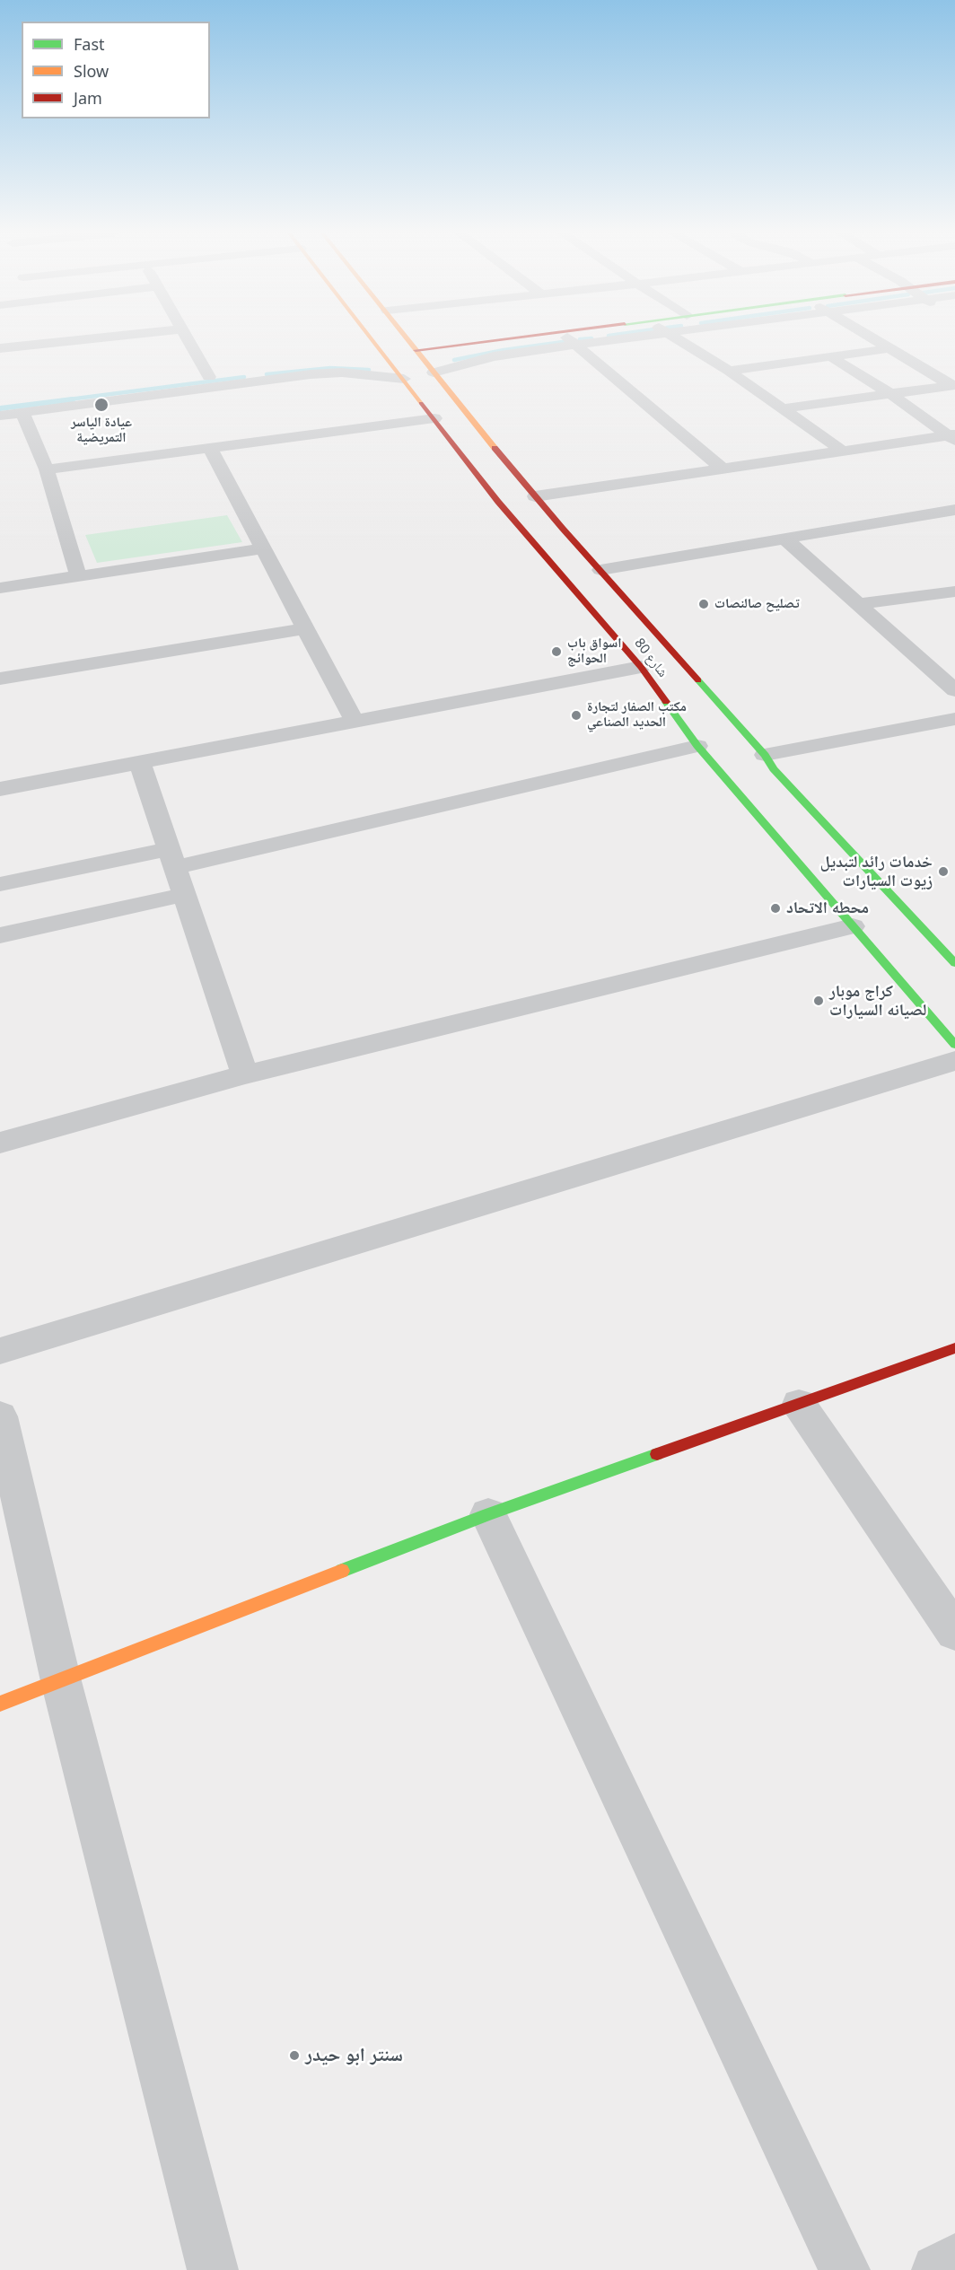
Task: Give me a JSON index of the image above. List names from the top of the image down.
{
  "streets": {
    "main road": ["شارع 80"]
  },
  "places": [
    "عيادة الياسر التمريضية",
    "تصليح صالنصات",
    "اسواق باب الحوائج",
    "مكتب الصفار لتجارة الحديد الصناعي",
    "خدمات رائد لتبديل زيوت السيارات",
    "محطه الاتحاد",
    "كراج موبار لصيانه السيارات",
    "سنتر ابو حيدر"
  ],
  "legend": ["Fast", "Slow", "Jam"]
}
